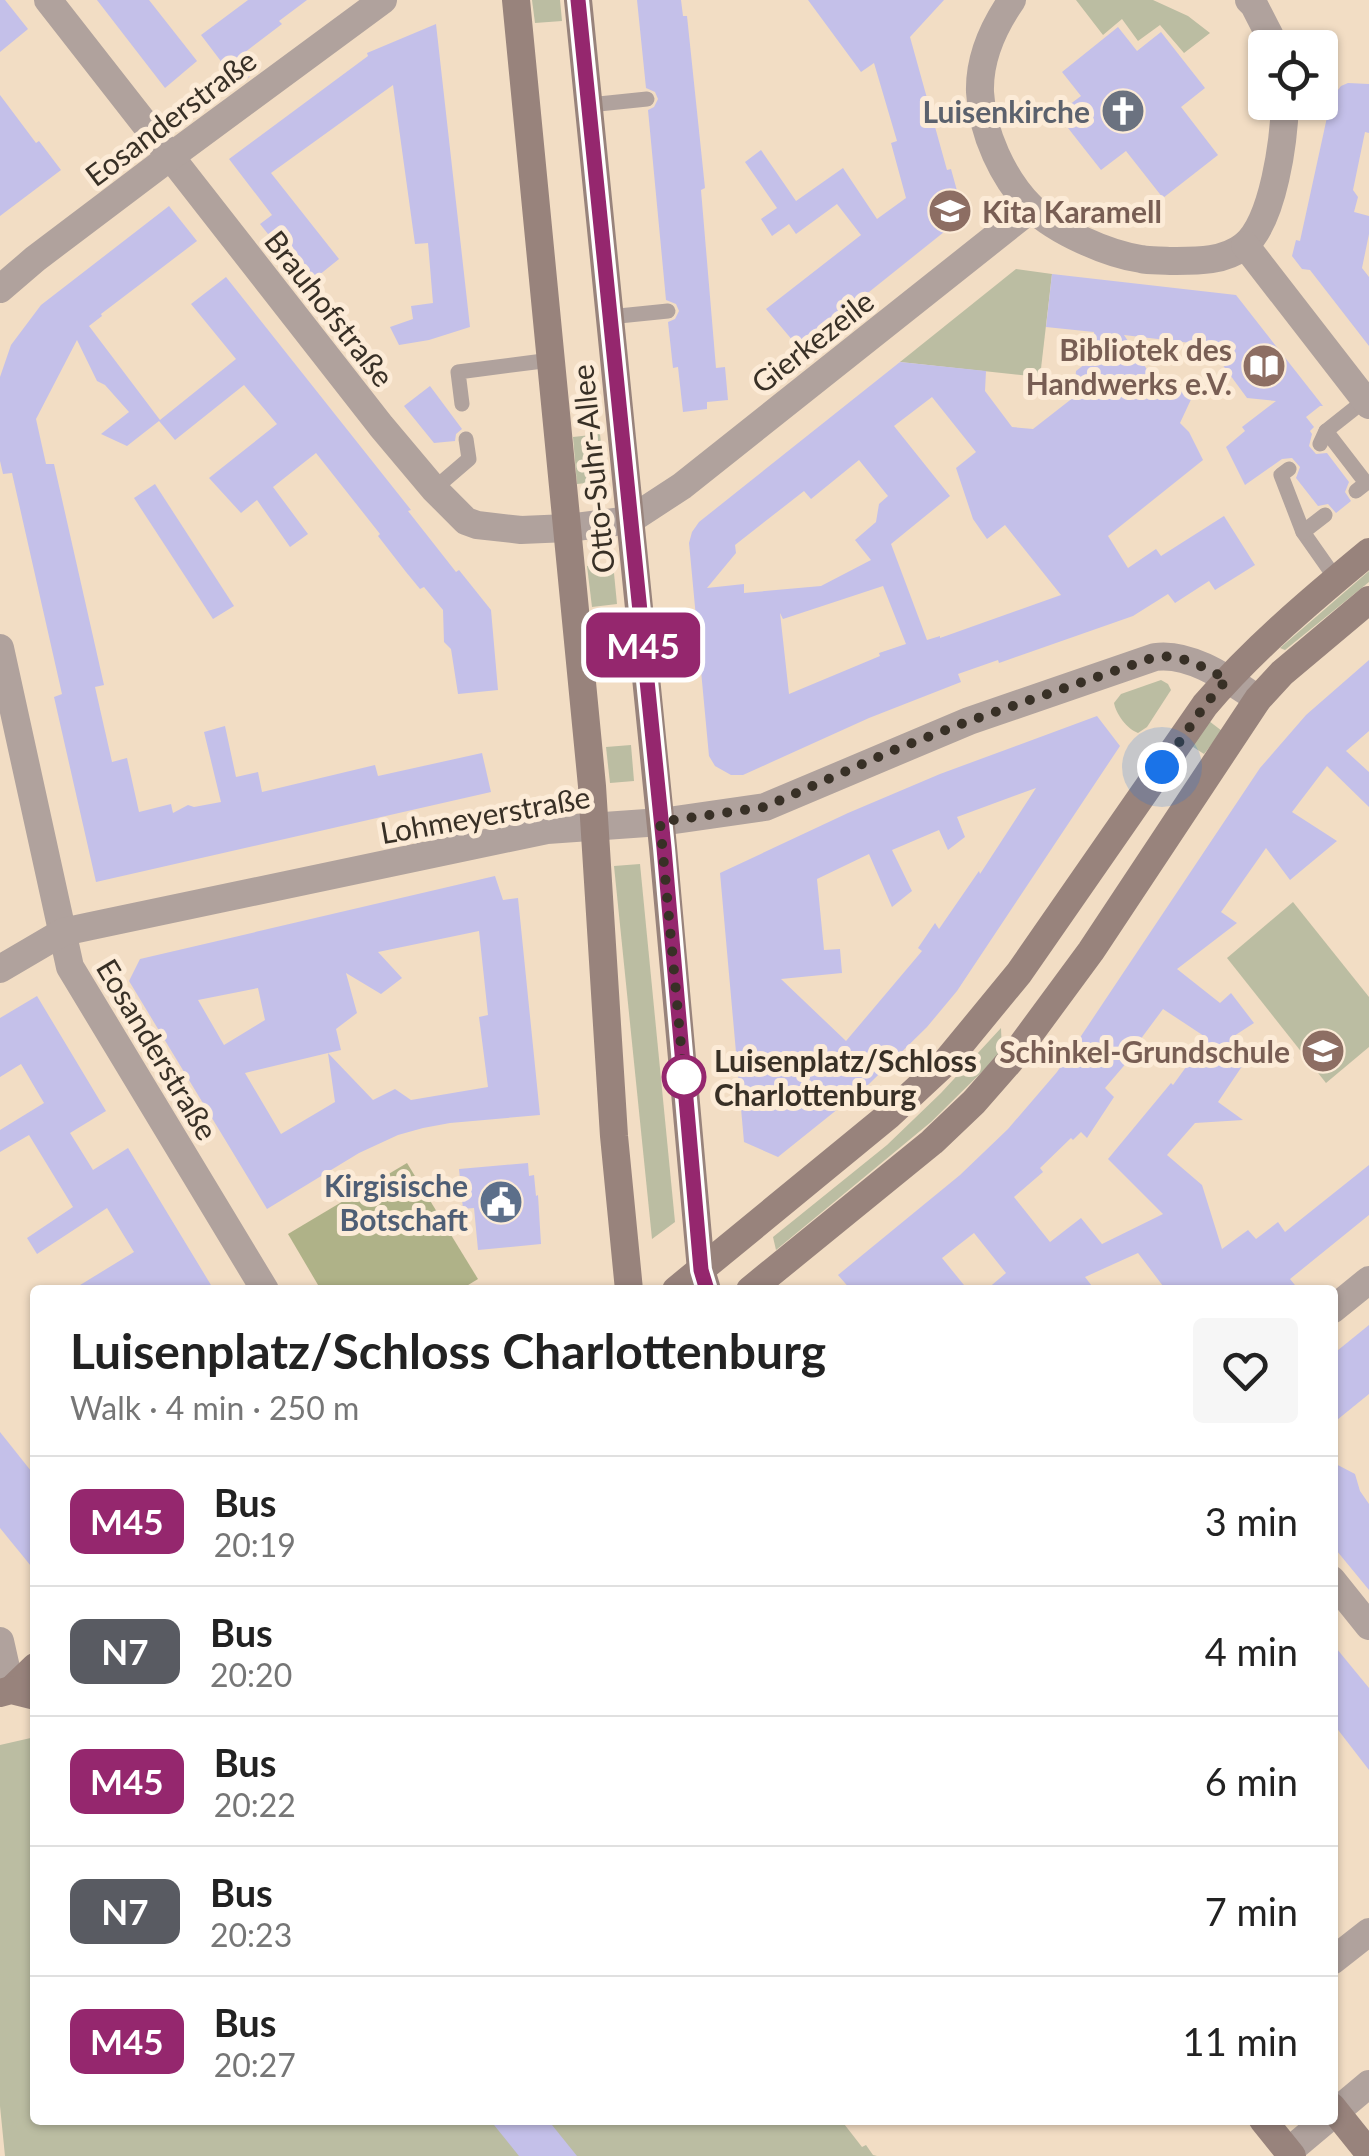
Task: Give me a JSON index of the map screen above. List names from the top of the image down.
{
  "streets": {
    "main road": ["Otto-Suhr-Allee"],
    "street": [
      "Eosanderstraße",
      "Brauhofstraße",
      "Gierkezeile",
      "Lohmeyerstraße"
    ]
  },
  "crossings": [
    ["Eosanderstraße", "Brauhofstraße"],
    ["Eosanderstraße", "Lohmeyerstraße"],
    ["Brauhofstraße", "Gierkezeile"],
    ["Brauhofstraße", "Otto-Suhr-Allee"],
    ["Gierkezeile", "Otto-Suhr-Allee"],
    ["Otto-Suhr-Allee", "Lohmeyerstraße"]
  ],
  "places": {
    "church": ["Luisenkirche"],
    "school or university": ["Kita Karamell", "Schinkel-Grundschule"],
    "library": ["Bibliotek des Handwerks e.V."],
    "other": ["Luisenplatz/Schloss Charlottenburg"],
    "public building": ["Kirgisische Botschaft"]
  },
  "lines": ["bus line M45"],
  "page": {
    "on_map": "M45",
    "heading": ["Luisenplatz/Schloss Charlottenburg", "Walk · 4 min · 250 m"],
    "list": [
      {
        "mark": "M45",
        "name": "Bus",
        "note": "20:19",
        "value": "3 min"
      },
      {
        "mark": "N7",
        "name": "Bus",
        "note": "20:20",
        "value": "4 min"
      },
      {
        "mark": "M45",
        "name": "Bus",
        "note": "20:22",
        "value": "6 min"
      },
      {
        "mark": "N7",
        "name": "Bus",
        "note": "20:23",
        "value": "7 min"
      },
      {
        "mark": "M45",
        "name": "Bus",
        "note": "20:27",
        "value": "11 min"
      }
    ]
  }
}
